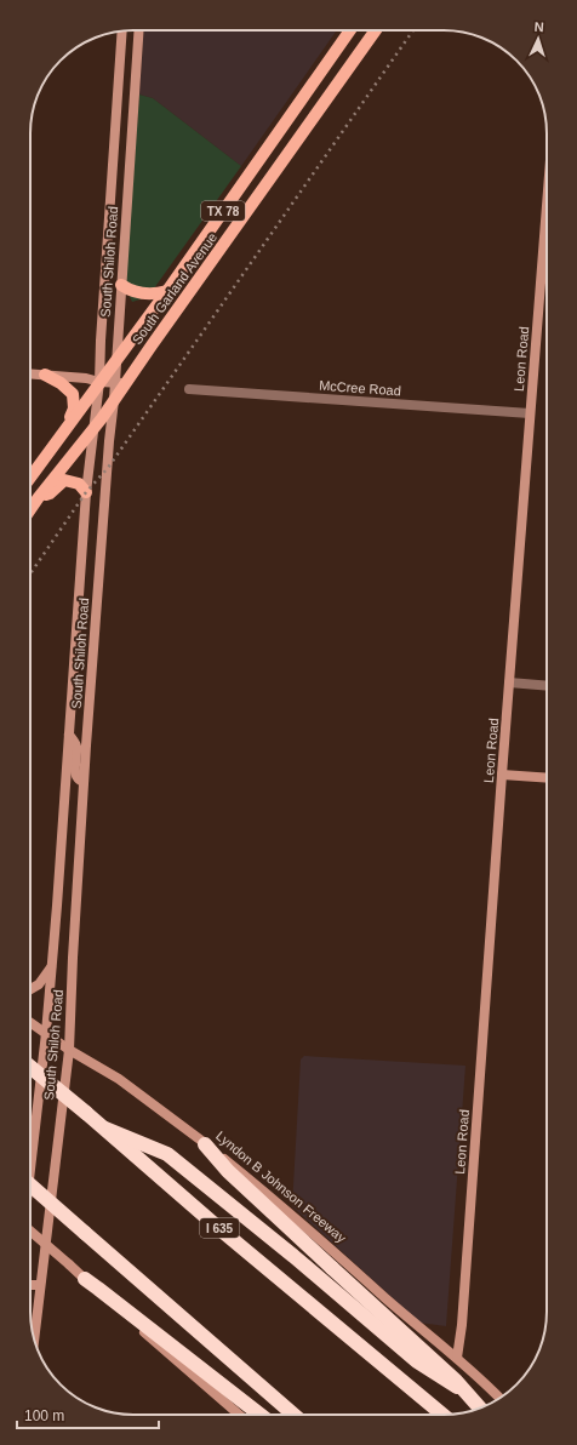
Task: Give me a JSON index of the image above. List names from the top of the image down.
{
  "streets": {
    "highway": ["I 635"],
    "main road": [
      "TX 78",
      "South Shiloh Road",
      "South Garland Avenue",
      "Leon Road",
      "Lyndon B Johnson Freeway"
    ],
    "street": ["McCree Road"]
  },
  "crossings": [
    ["South Shiloh Road", "South Garland Avenue"],
    ["South Shiloh Road", "Lyndon B Johnson Freeway"],
    ["Leon Road", "McCree Road"],
    ["Leon Road", "Lyndon B Johnson Freeway"]
  ],
  "scale_bar": "100 m",
  "north": "top"
}
